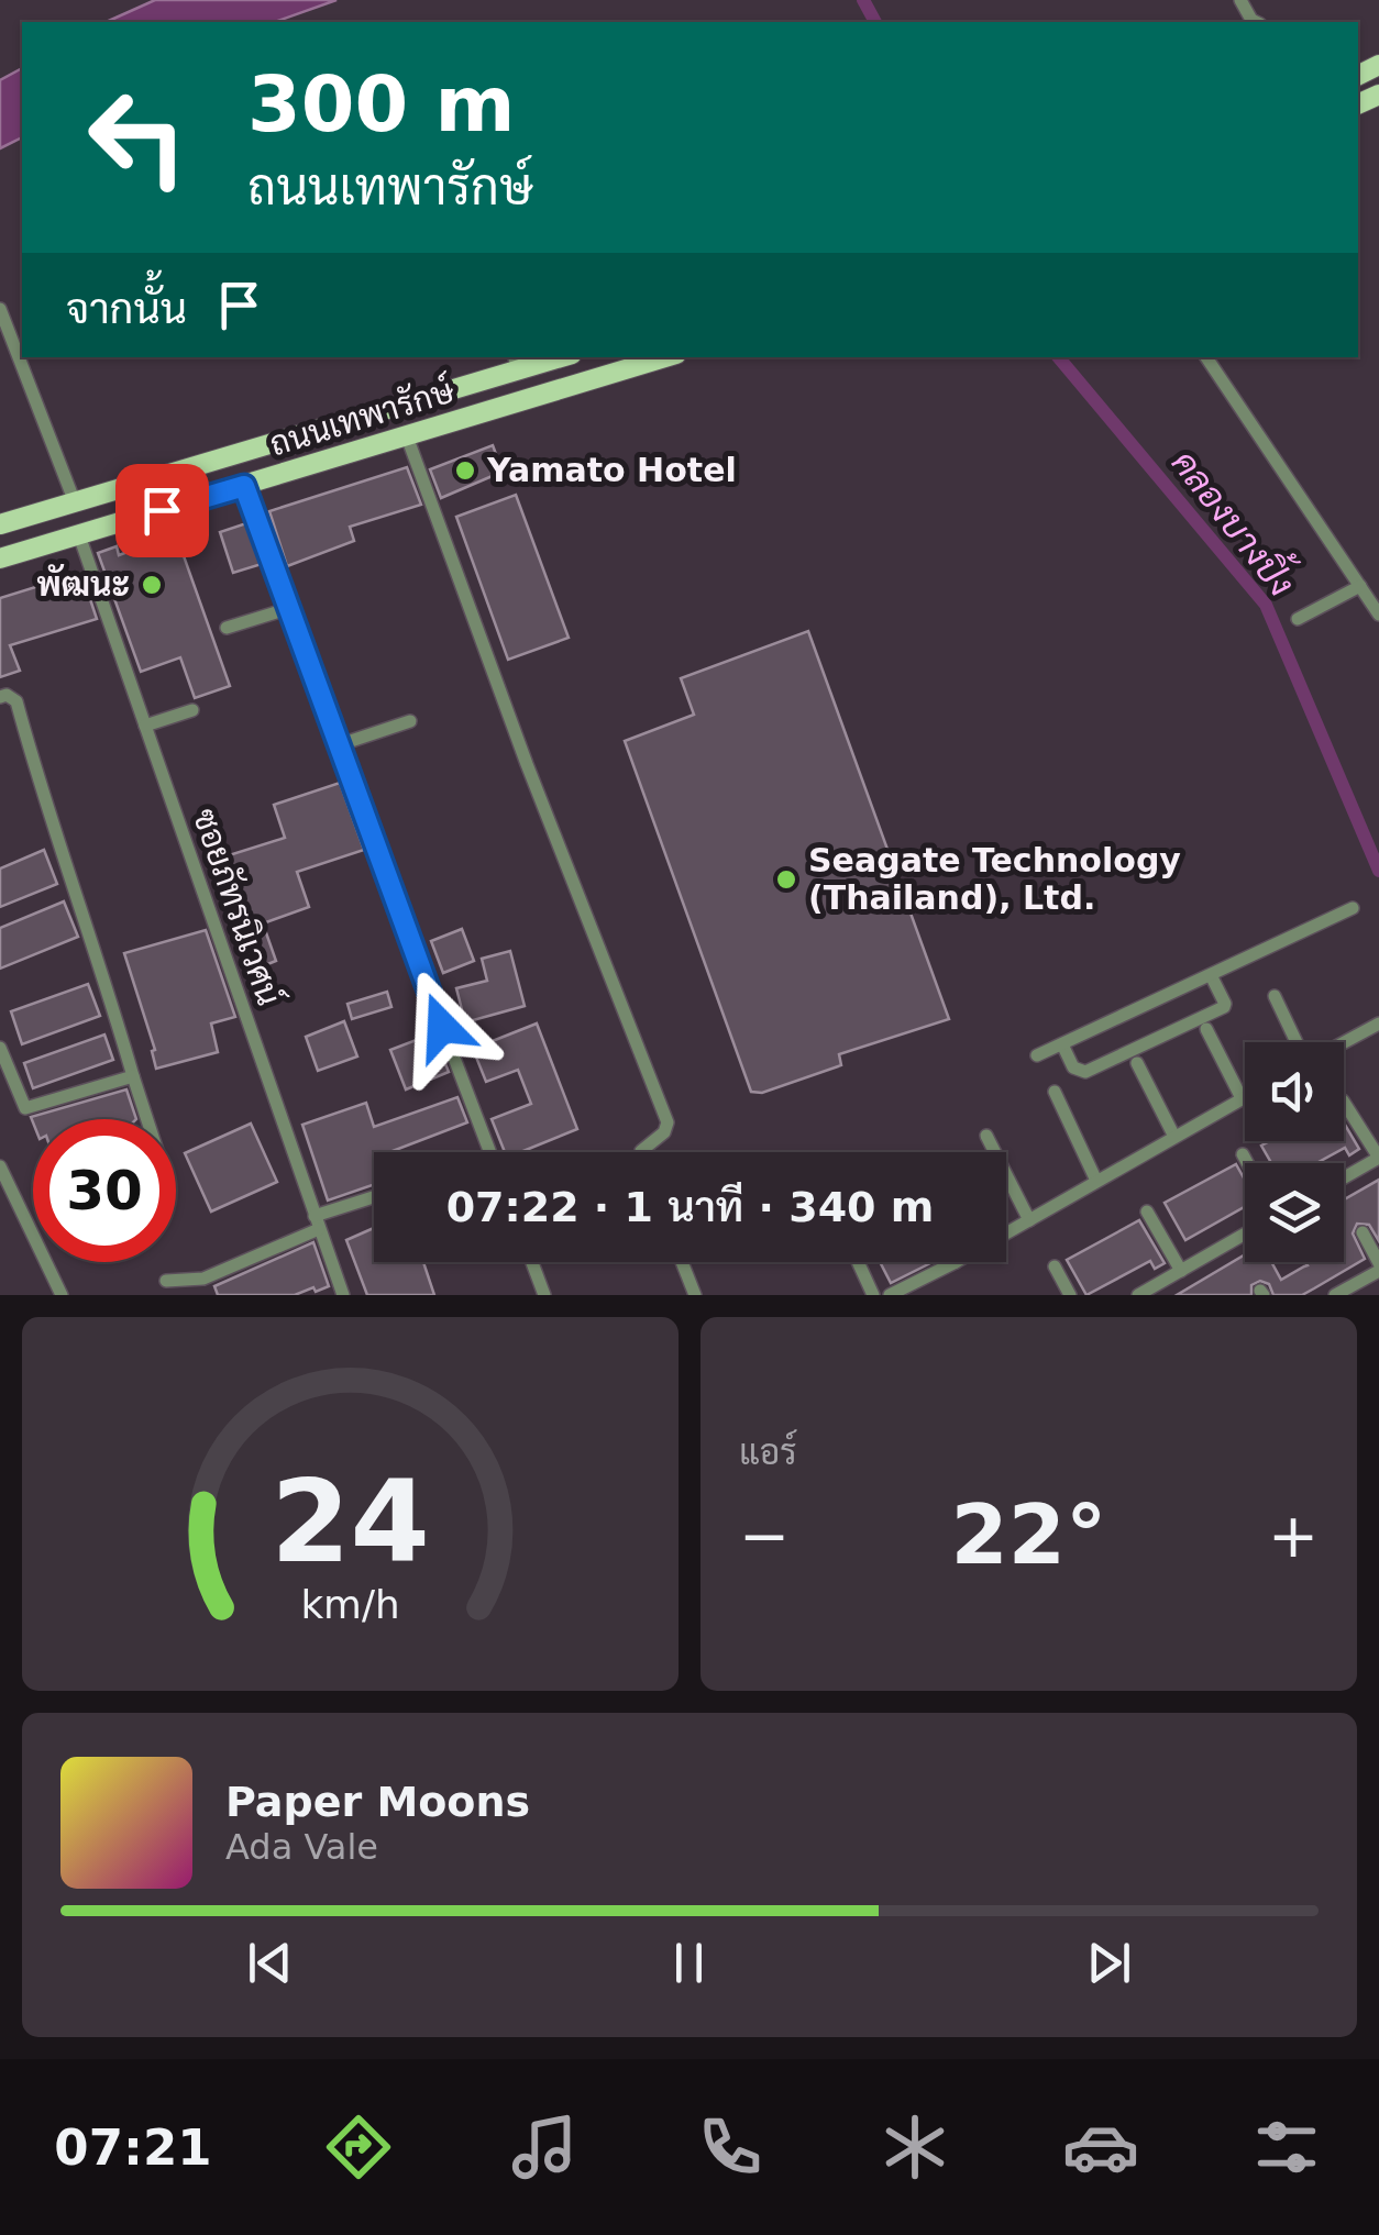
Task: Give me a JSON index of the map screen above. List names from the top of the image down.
{
  "streets": {
    "main road": ["ถนนเทพารักษ์"],
    "street": ["ซอยภัทรนิเวศน์"]
  },
  "crossings": [
    ["ถนนเทพารักษ์", "ซอยภัทรนิเวศน์"]
  ],
  "water": ["คลองบางปิ้ง"],
  "places": ["Yamato Hotel", "พัฒนะ", "Seagate Technology (Thailand), Ltd."],
  "page": {
    "turn": ["300 m", "ถนนเทพารักษ์"],
    "then": "จากนั้น",
    "limit": "30",
    "trip": "07:22 · 1 นาที · 340 m",
    "tile": "แอร์",
    "heat": ["−", "22°", "+"],
    "song": ["Paper Moons", "Ada Vale"],
    "tabs": "07:21",
    "gauge": ["24", "km/h"]
  }
}
